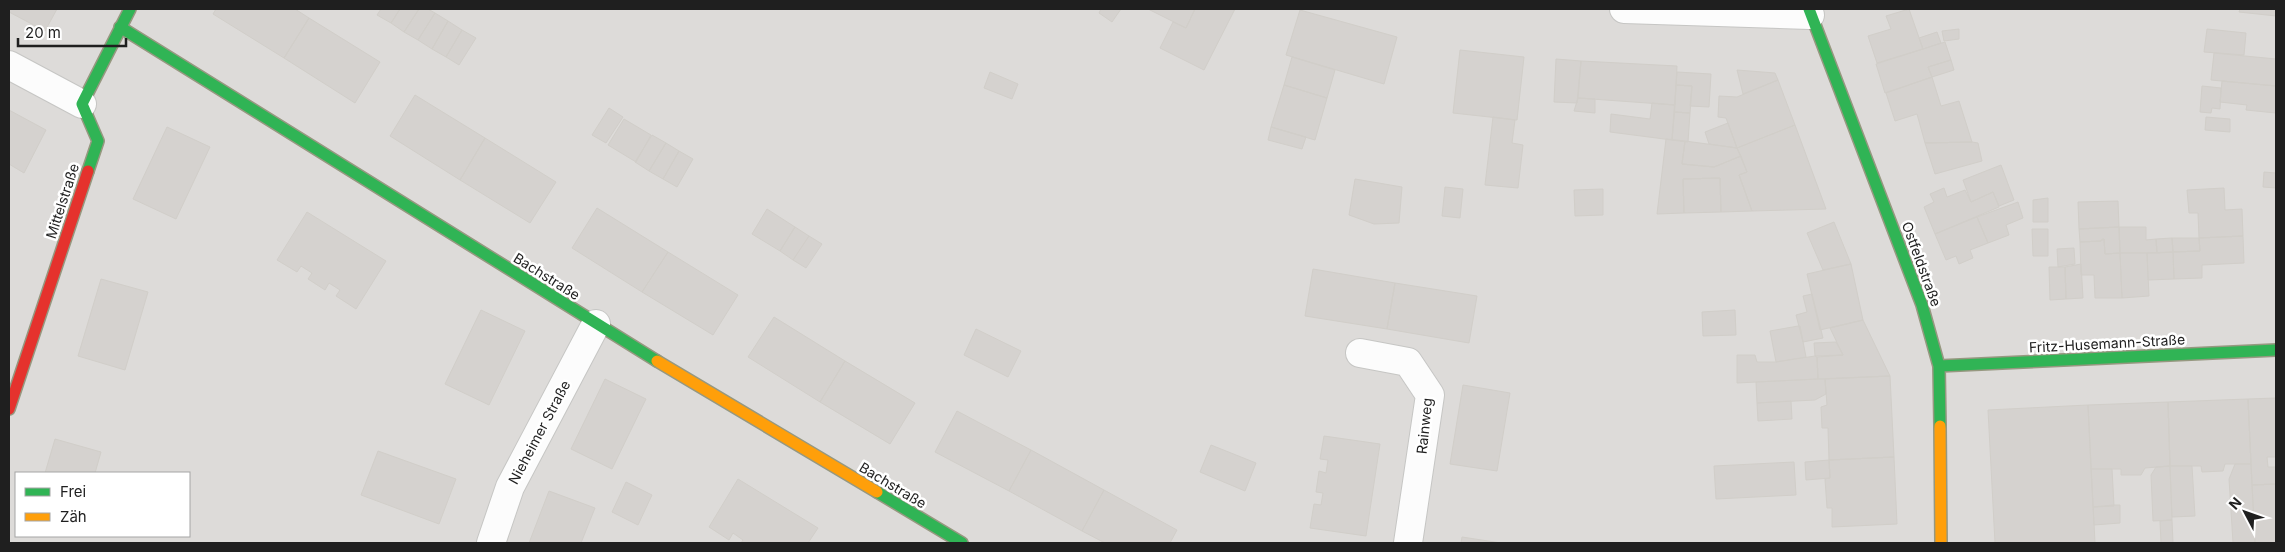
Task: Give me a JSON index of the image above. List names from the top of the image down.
{
  "streets": {
    "street": [
      "Mittelstraße",
      "Ostfeldstraße",
      "Bachstraße",
      "Fritz-Husemann-Straße",
      "Rainweg",
      "Nieheimer Straße"
    ]
  },
  "crossings": [
    ["Ostfeldstraße", "Fritz-Husemann-Straße"],
    ["Bachstraße", "Nieheimer Straße"]
  ],
  "legend": ["Frei", "Zäh"],
  "scale_bar": "20 m",
  "north": "top left"
}
